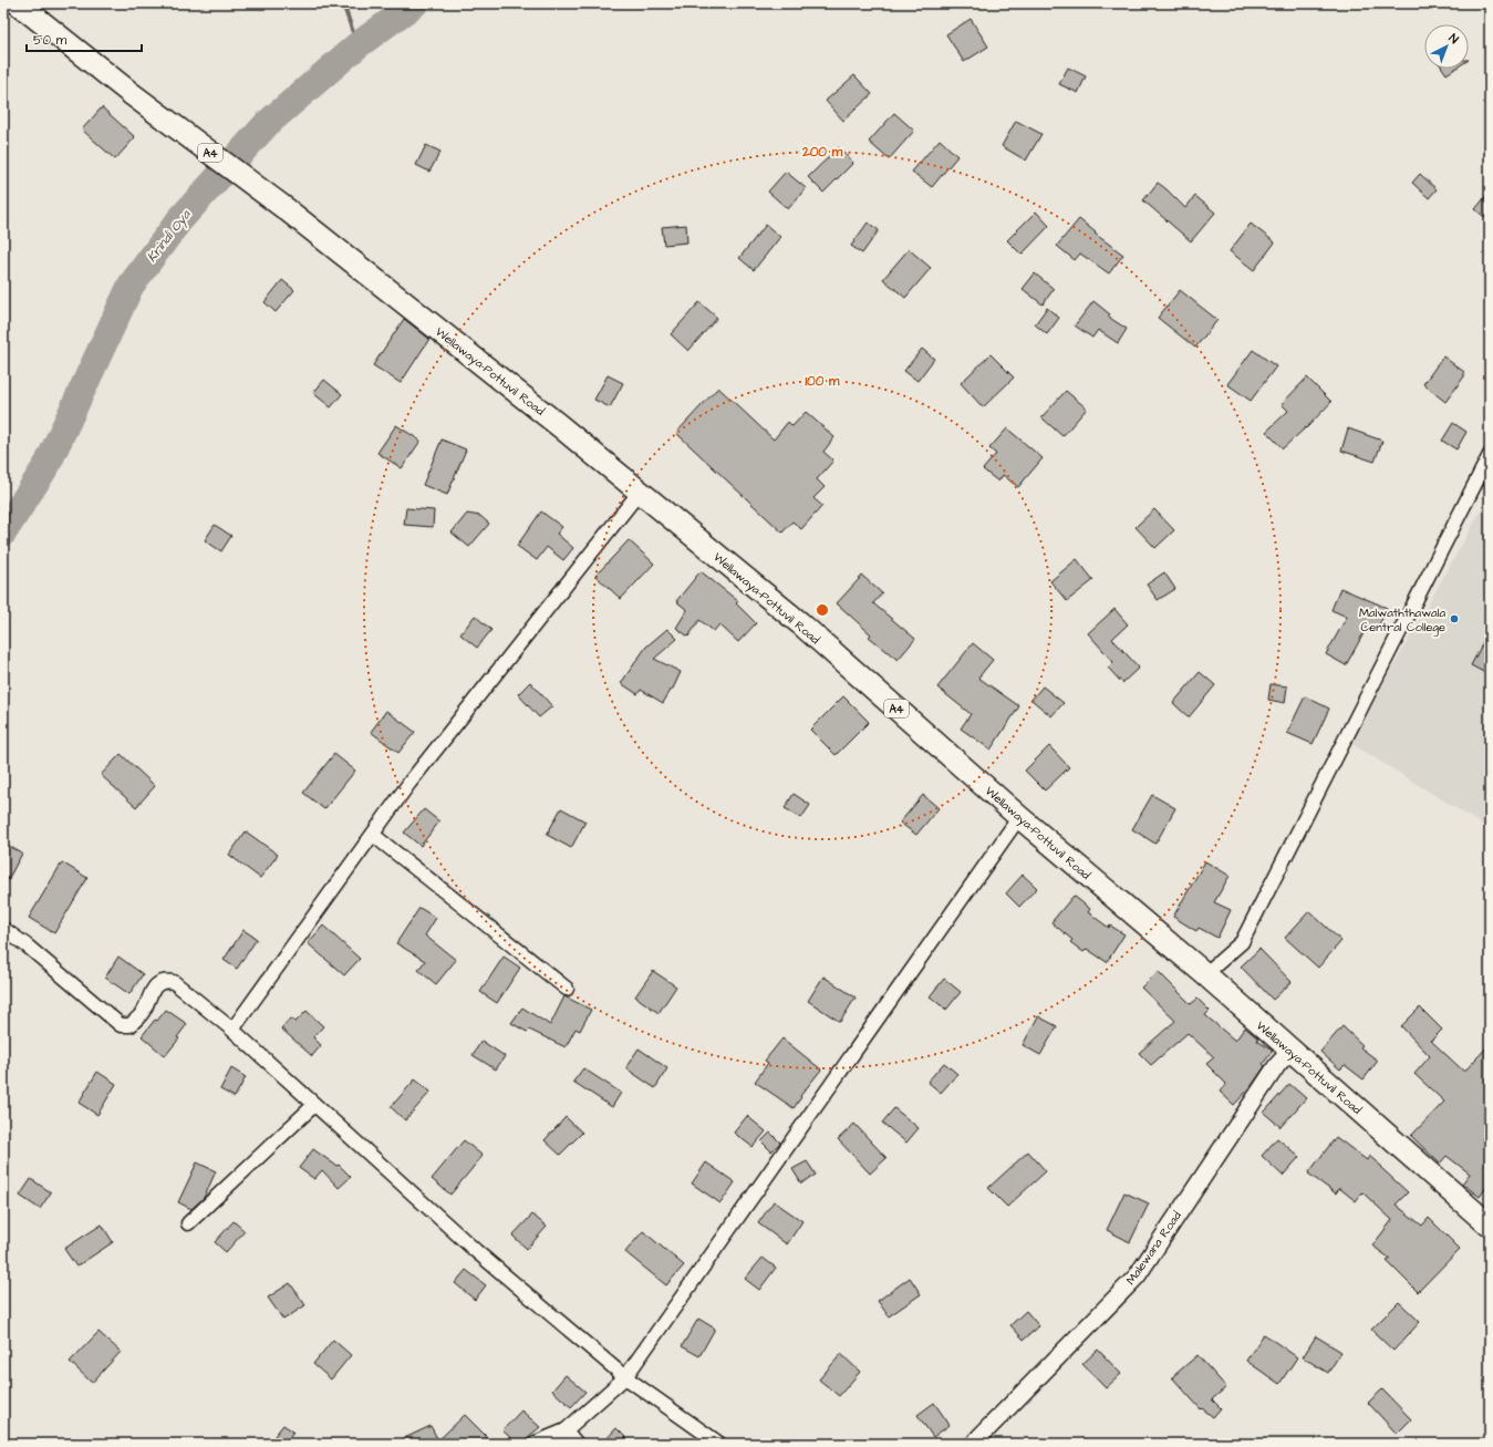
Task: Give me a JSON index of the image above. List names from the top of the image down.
{
  "streets": {
    "highway": ["A4", "Wellawaya-Pottuvil Road"],
    "street": ["Malewana Road"]
  },
  "crossings": [
    ["Wellawaya-Pottuvil Road", "Malewana Road"]
  ],
  "water": ["Krindi Oya"],
  "places": ["Malwaththawala Central College"],
  "scale_bar": "50 m",
  "north": "top right",
  "rings": ["200 m", "100 m"]
}
